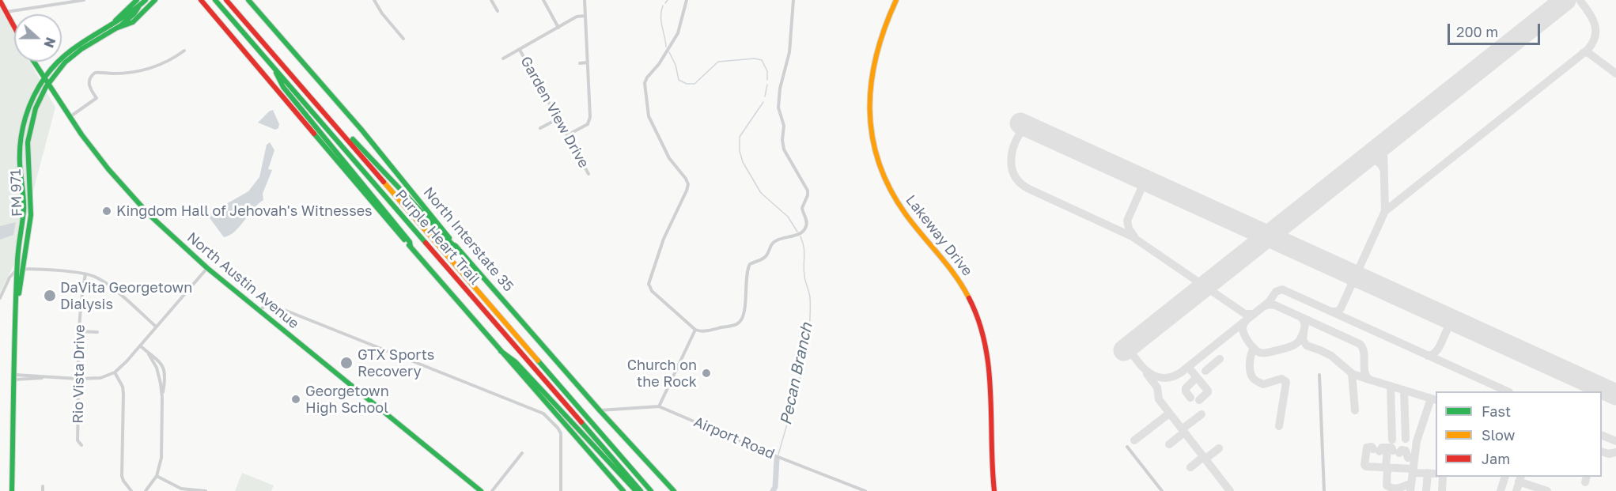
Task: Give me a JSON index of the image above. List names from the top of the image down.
{
  "streets": {
    "main road": [
      "FM 971",
      "Lakeway Drive",
      "Purple Heart Trail",
      "North Interstate 35",
      "North Austin Avenue"
    ],
    "street": ["Garden View Drive", "Rio Vista Drive", "Airport Road"]
  },
  "crossings": [
    ["FM 971", "North Austin Avenue"],
    ["North Interstate 35", "Airport Road"]
  ],
  "water": ["Pecan Branch"],
  "places": [
    "Kingdom Hall of Jehovah's Witnesses",
    "DaVita Georgetown Dialysis",
    "GTX Sports Recovery",
    "Church on the Rock",
    "Georgetown High School"
  ],
  "legend": ["Fast", "Slow", "Jam"],
  "scale_bar": "200 m",
  "north": "right"
}
